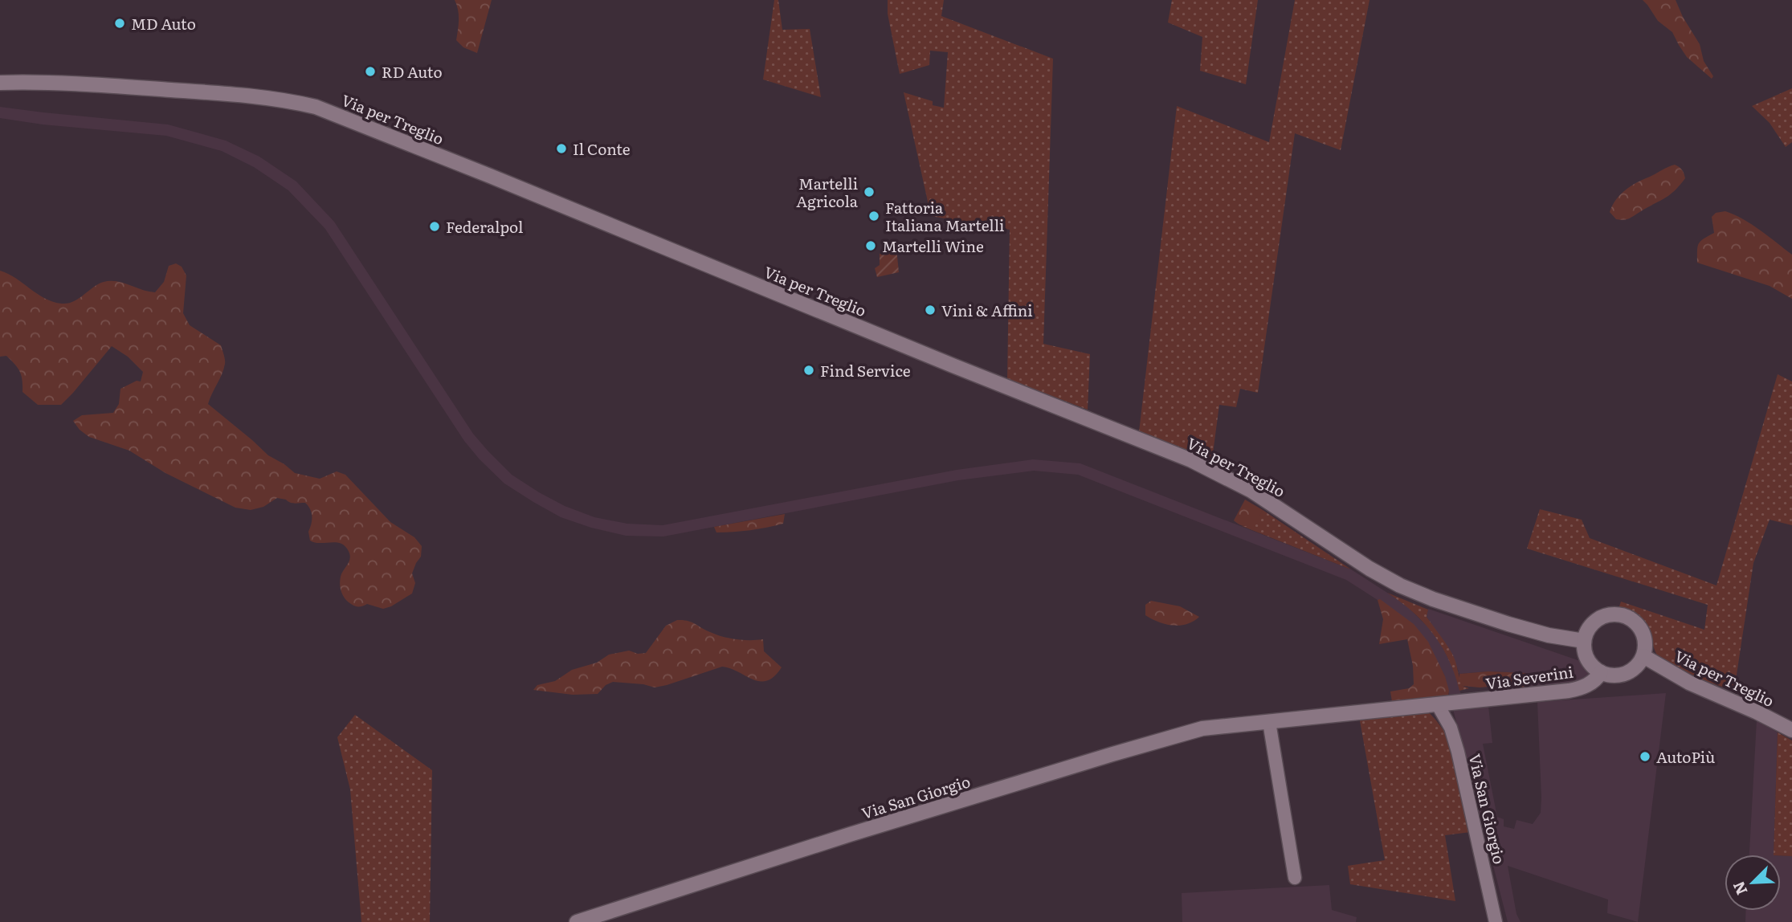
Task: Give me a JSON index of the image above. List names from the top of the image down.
{
  "streets": {
    "main road": ["Via per Treglio", "Via Severini", "Via San Giorgio"]
  },
  "crossings": [
    ["Via per Treglio", "Via Severini"],
    ["Via Severini", "Via San Giorgio"]
  ],
  "places": [
    "MD Auto",
    "RD Auto",
    "Il Conte",
    "Martelli Agricola",
    "Fattoria Italiana Martelli",
    "Federalpol",
    "Martelli Wine",
    "Vini & Affini",
    "Find Service",
    "AutoPiù"
  ],
  "north": "bottom left"
}
